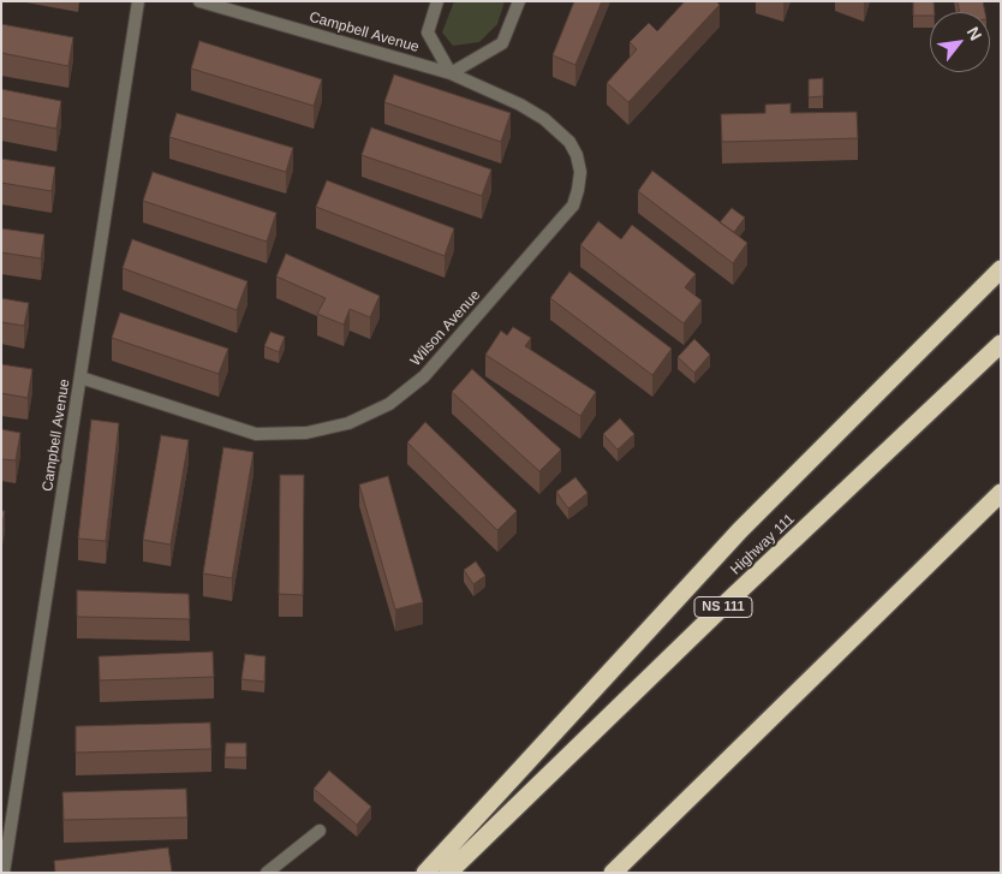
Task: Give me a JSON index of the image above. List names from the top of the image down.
{
  "streets": {
    "highway": ["Highway 111", "NS 111"],
    "street": ["Campbell Avenue", "Wilson Avenue"]
  },
  "crossings": [
    ["Campbell Avenue", "Wilson Avenue"]
  ],
  "north": "top right"
}
